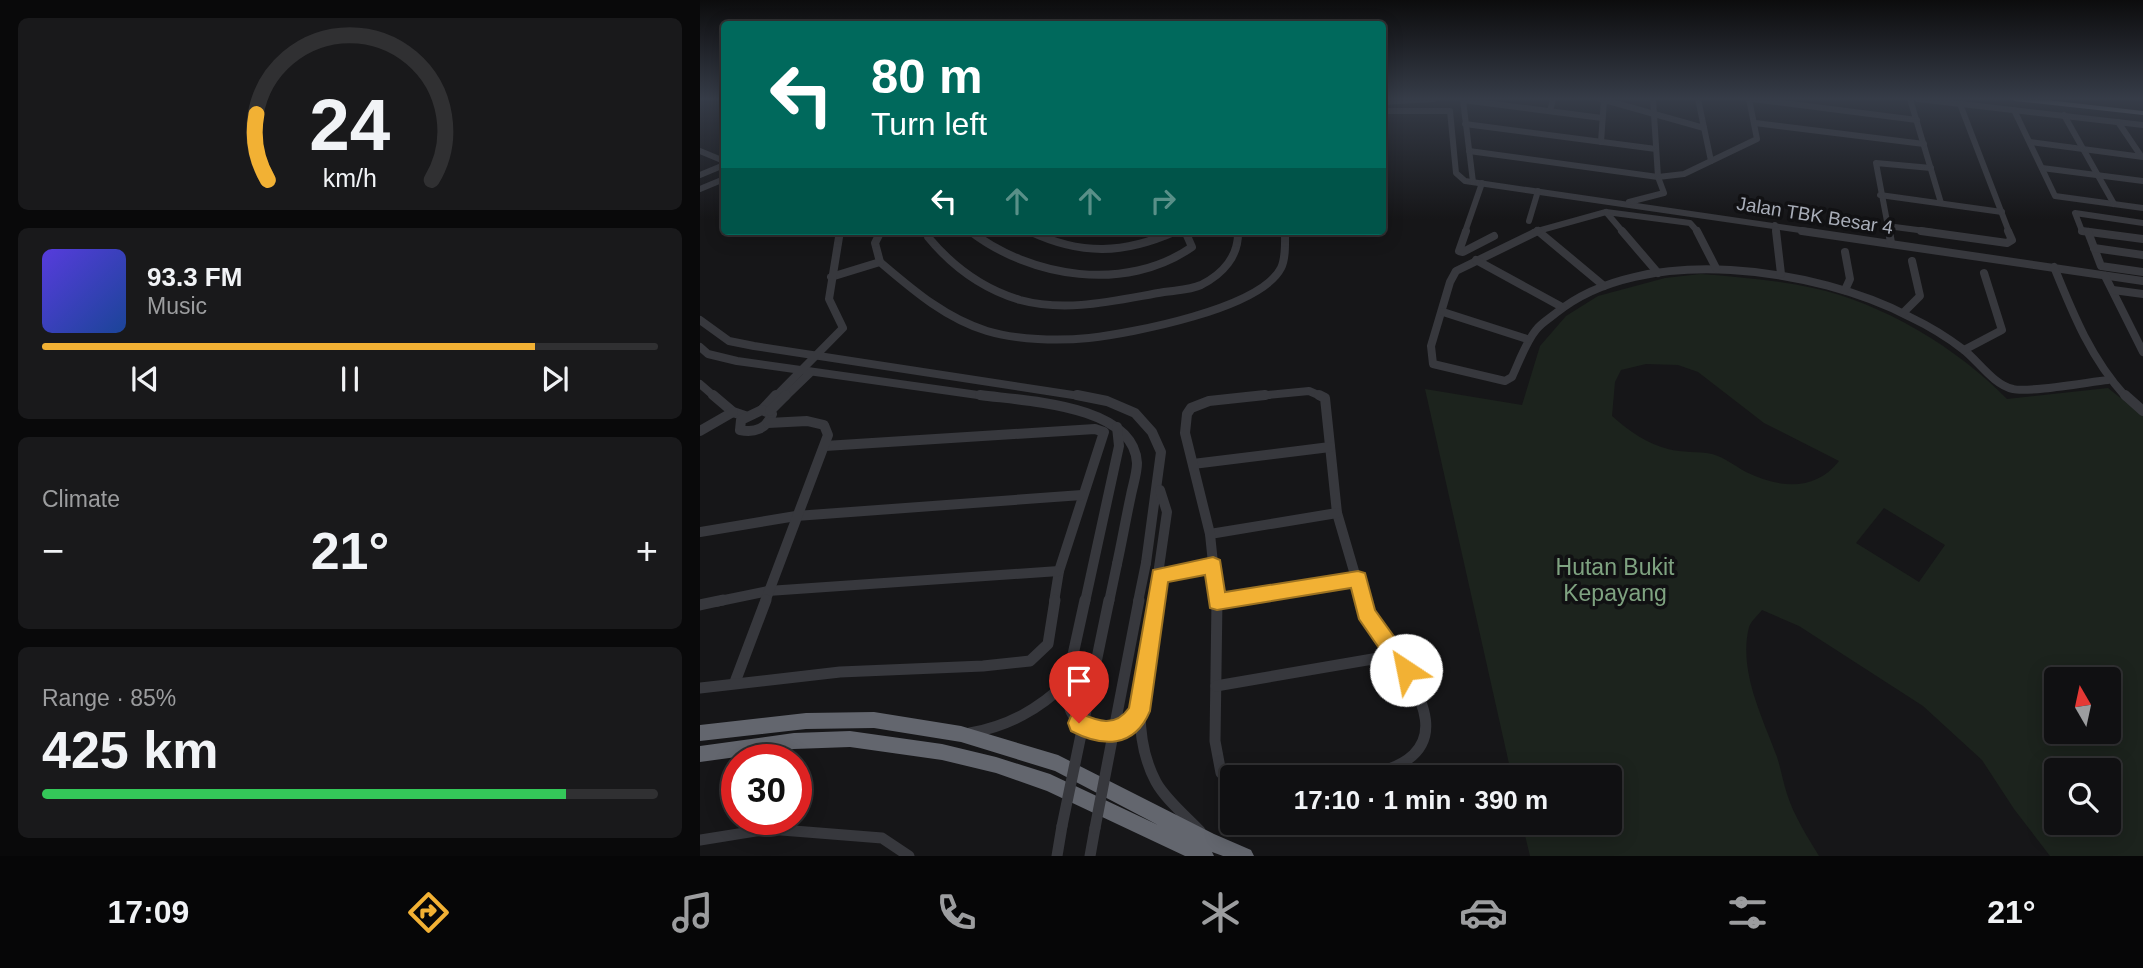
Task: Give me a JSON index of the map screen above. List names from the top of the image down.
{
  "streets": {
    "street": ["Jalan TBK Besar 4"]
  },
  "parks": ["Hutan Bukit Kepayang"],
  "north": "top",
  "page": {
    "turn": ["80 m", "Turn left"],
    "song": ["93.3 FM", "Music"],
    "tile": [
      "Climate",
      ["Range · 85%", "425 km"]
    ],
    "heat": ["−", "21°", "+"],
    "limit": "30",
    "trip": "17:10 · 1 min · 390 m",
    "tabs": ["17:09", "21°"],
    "gauge": ["24", "km/h"]
  }
}
